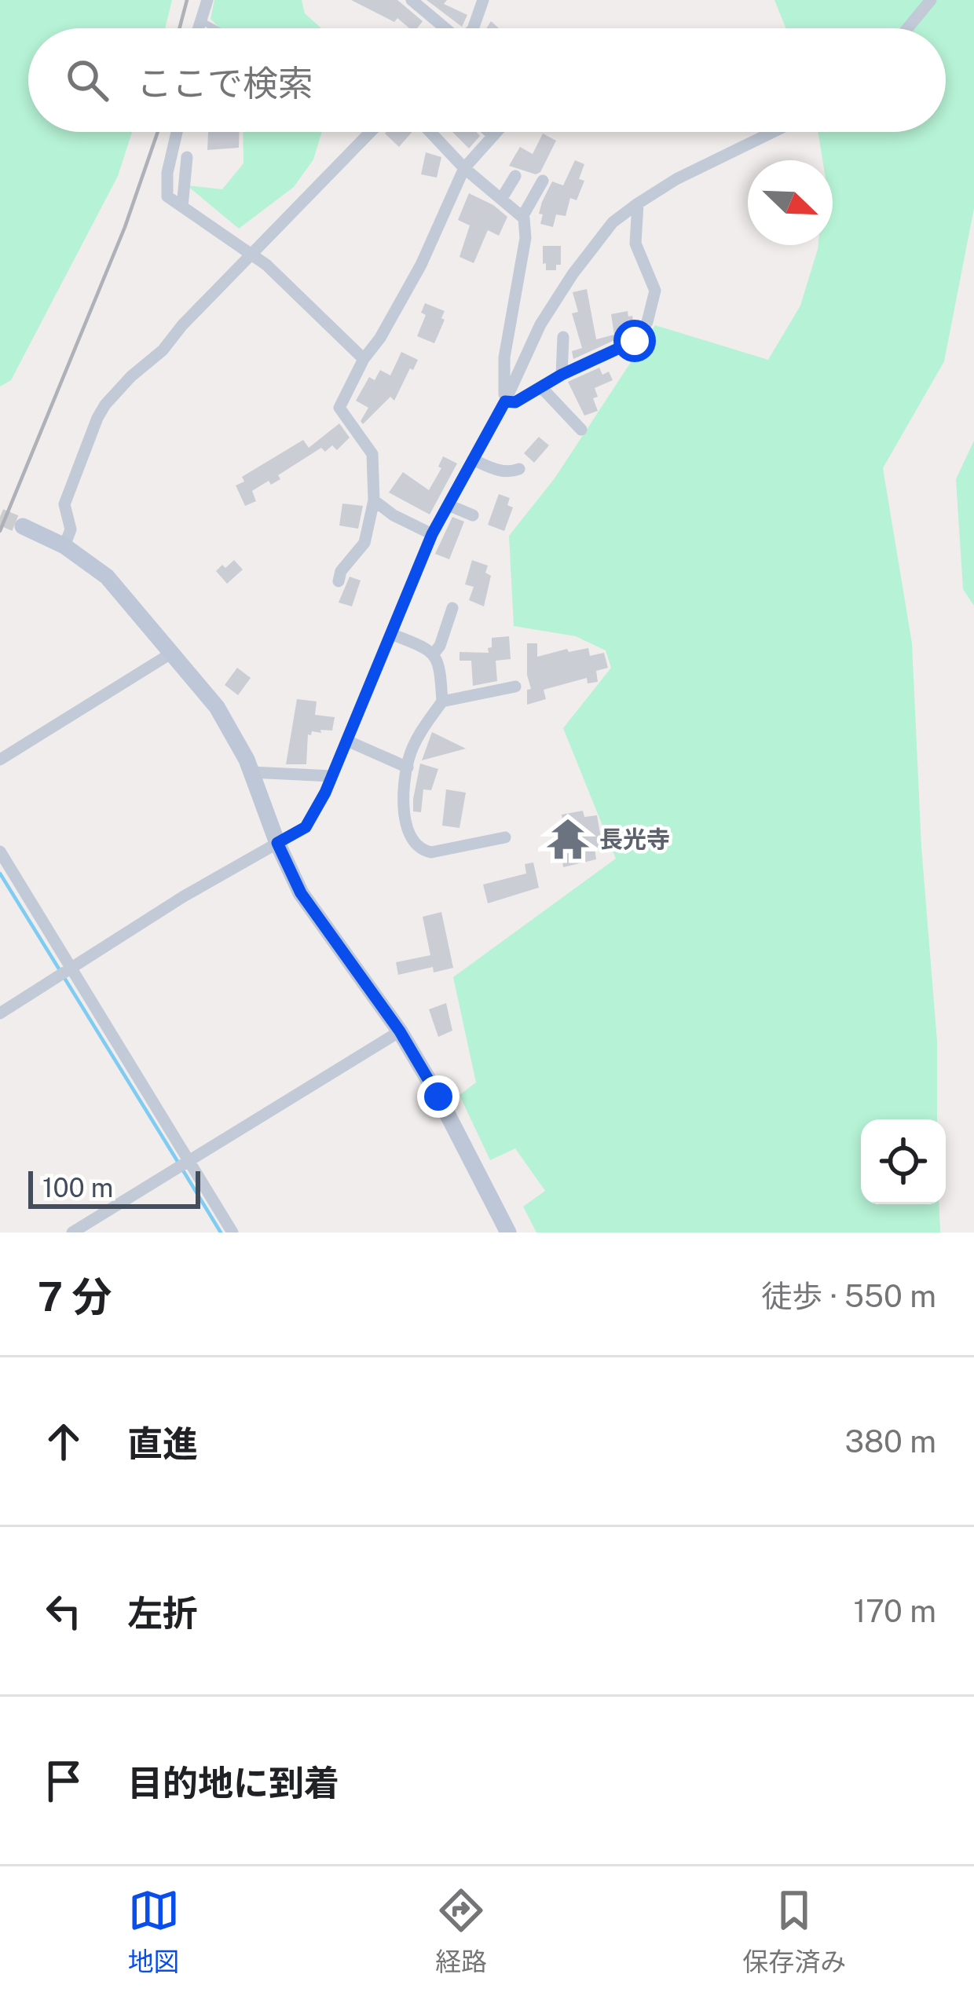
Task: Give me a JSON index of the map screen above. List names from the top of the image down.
{
  "places": {
    "temple": ["長光寺"]
  },
  "scale_bar": "100 m",
  "north": "bottom right",
  "page": {
    "search": "ここで検索",
    "scale": "100 m",
    "heading": ["7 分", "徒歩 · 550 m"],
    "list": [
      ["直進", "380 m"],
      ["左折", "170 m"],
      "目的地に到着"
    ],
    "nav": ["地図", "経路", "保存済み"]
  }
}
